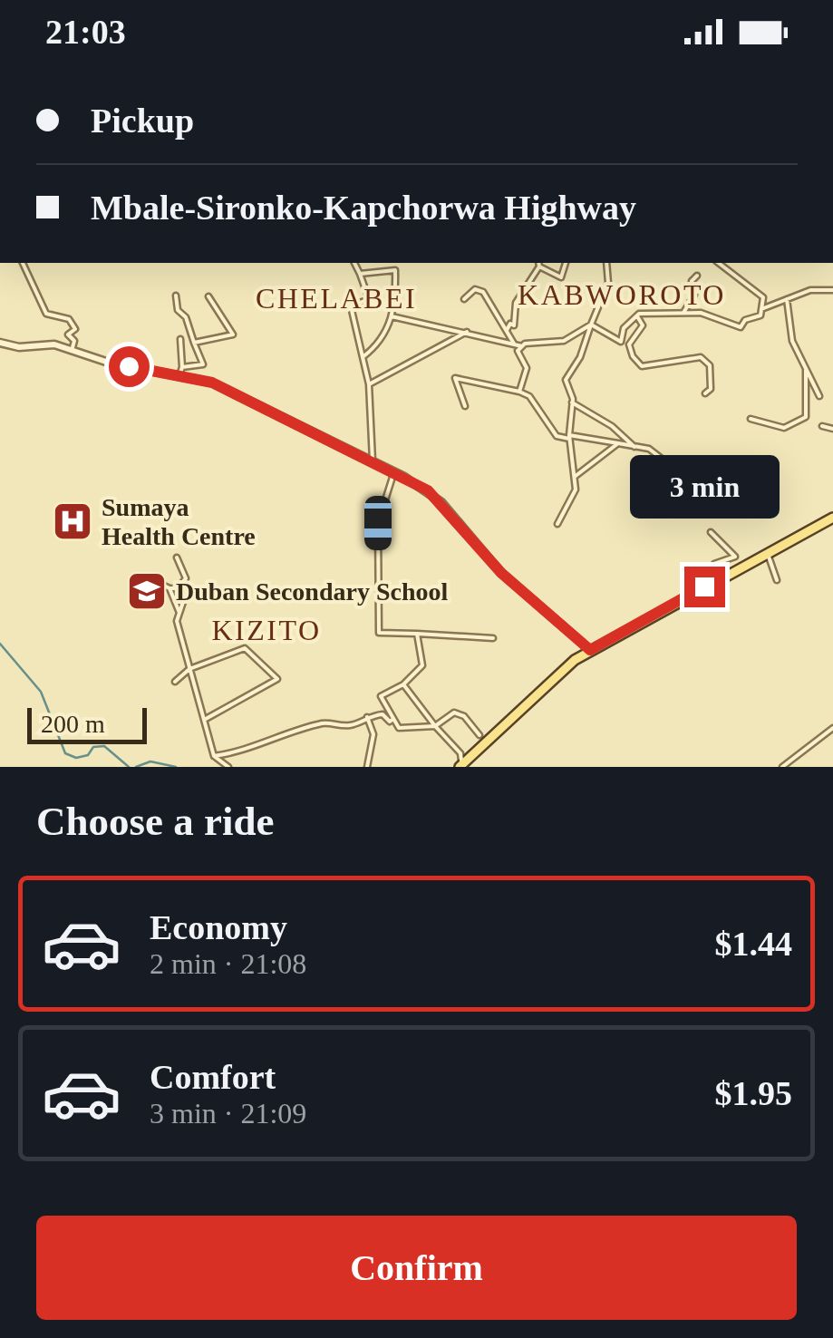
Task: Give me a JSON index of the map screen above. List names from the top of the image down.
{
  "districts": ["KABWOROTO", "CHELABEI", "KIZITO"],
  "places": {
    "hospital": ["Sumaya Health Centre"],
    "school or university": ["Duban Secondary School"]
  },
  "scale_bar": "200 m",
  "page": {
    "status": "21:03",
    "banner": ["Pickup", "Mbale-Sironko-Kapchorwa Highway"],
    "bubble": "3 min",
    "scale": "200 m",
    "heading": "Choose a ride",
    "list": [
      {
        "name": "Economy",
        "note": "2 min · 21:08",
        "value": "$1.44"
      },
      {
        "name": "Comfort",
        "note": "3 min · 21:09",
        "value": "$1.95"
      }
    ],
    "buttons": "Confirm"
  }
}
